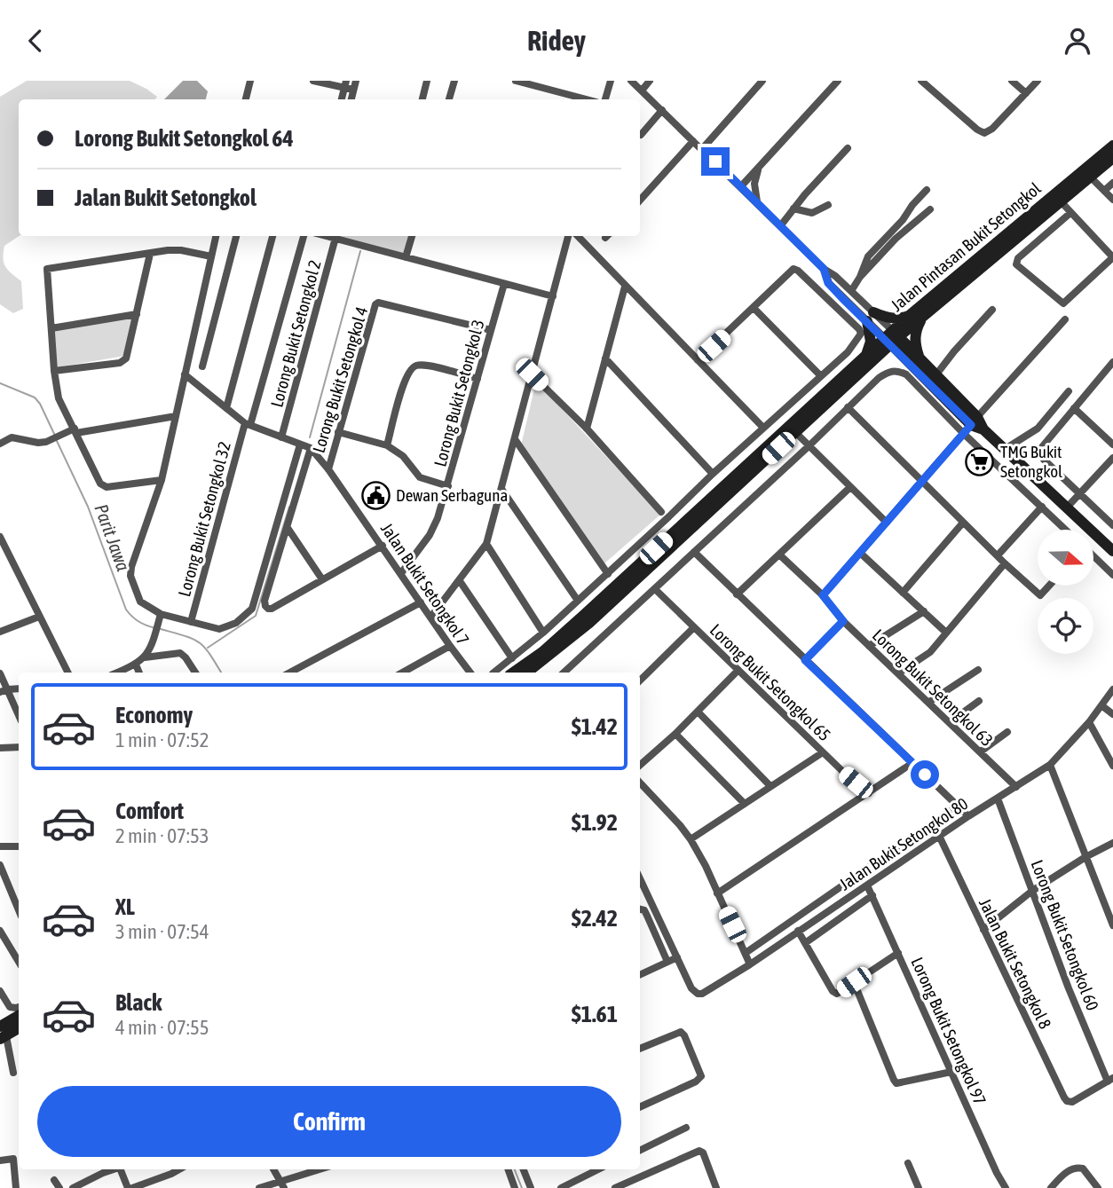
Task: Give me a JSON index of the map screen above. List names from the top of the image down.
{
  "streets": {
    "main road": ["Jalan Pintasan Bukit Setongkol"],
    "street": [
      "Lorong Bukit Setongkol 2",
      "Lorong Bukit Setongkol 4",
      "Lorong Bukit Setongkol 3",
      "Lorong Bukit Setongkol 32",
      "Jalan Bukit Setongkol 7",
      "Lorong Bukit Setongkol 65",
      "Lorong Bukit Setongkol 63",
      "Jalan Bukit Setongkol 80",
      "Lorong Bukit Setongkol 60",
      "Jalan Bukit Setongkol 8",
      "Lorong Bukit Setongkol 97"
    ]
  },
  "crossings": [
    ["Lorong Bukit Setongkol 4", "Lorong Bukit Setongkol 3"],
    ["Lorong Bukit Setongkol 4", "Jalan Bukit Setongkol 7"],
    ["Lorong Bukit Setongkol 3", "Jalan Bukit Setongkol 7"],
    ["Lorong Bukit Setongkol 63", "Jalan Bukit Setongkol 80"],
    ["Jalan Bukit Setongkol 80", "Lorong Bukit Setongkol 60"],
    ["Jalan Bukit Setongkol 80", "Jalan Bukit Setongkol 8"],
    ["Jalan Bukit Setongkol 80", "Lorong Bukit Setongkol 97"],
    ["Lorong Bukit Setongkol 60", "Jalan Bukit Setongkol 8"]
  ],
  "water": ["Parit Jawa"],
  "places": {
    "supermarket": ["TMG Bukit Setongkol"],
    "public building": ["Dewan Serbaguna"]
  },
  "north": "right",
  "page": {
    "header": "Ridey",
    "banner": ["Lorong Bukit Setongkol 64", "Jalan Bukit Setongkol"],
    "list": [
      {
        "name": "Economy",
        "note": "1 min · 07:52",
        "value": "$1.42"
      },
      {
        "name": "Comfort",
        "note": "2 min · 07:53",
        "value": "$1.92"
      },
      {
        "name": "XL",
        "note": "3 min · 07:54",
        "value": "$2.42"
      },
      {
        "name": "Black",
        "note": "4 min · 07:55",
        "value": "$1.61"
      }
    ],
    "buttons": "Confirm"
  }
}
